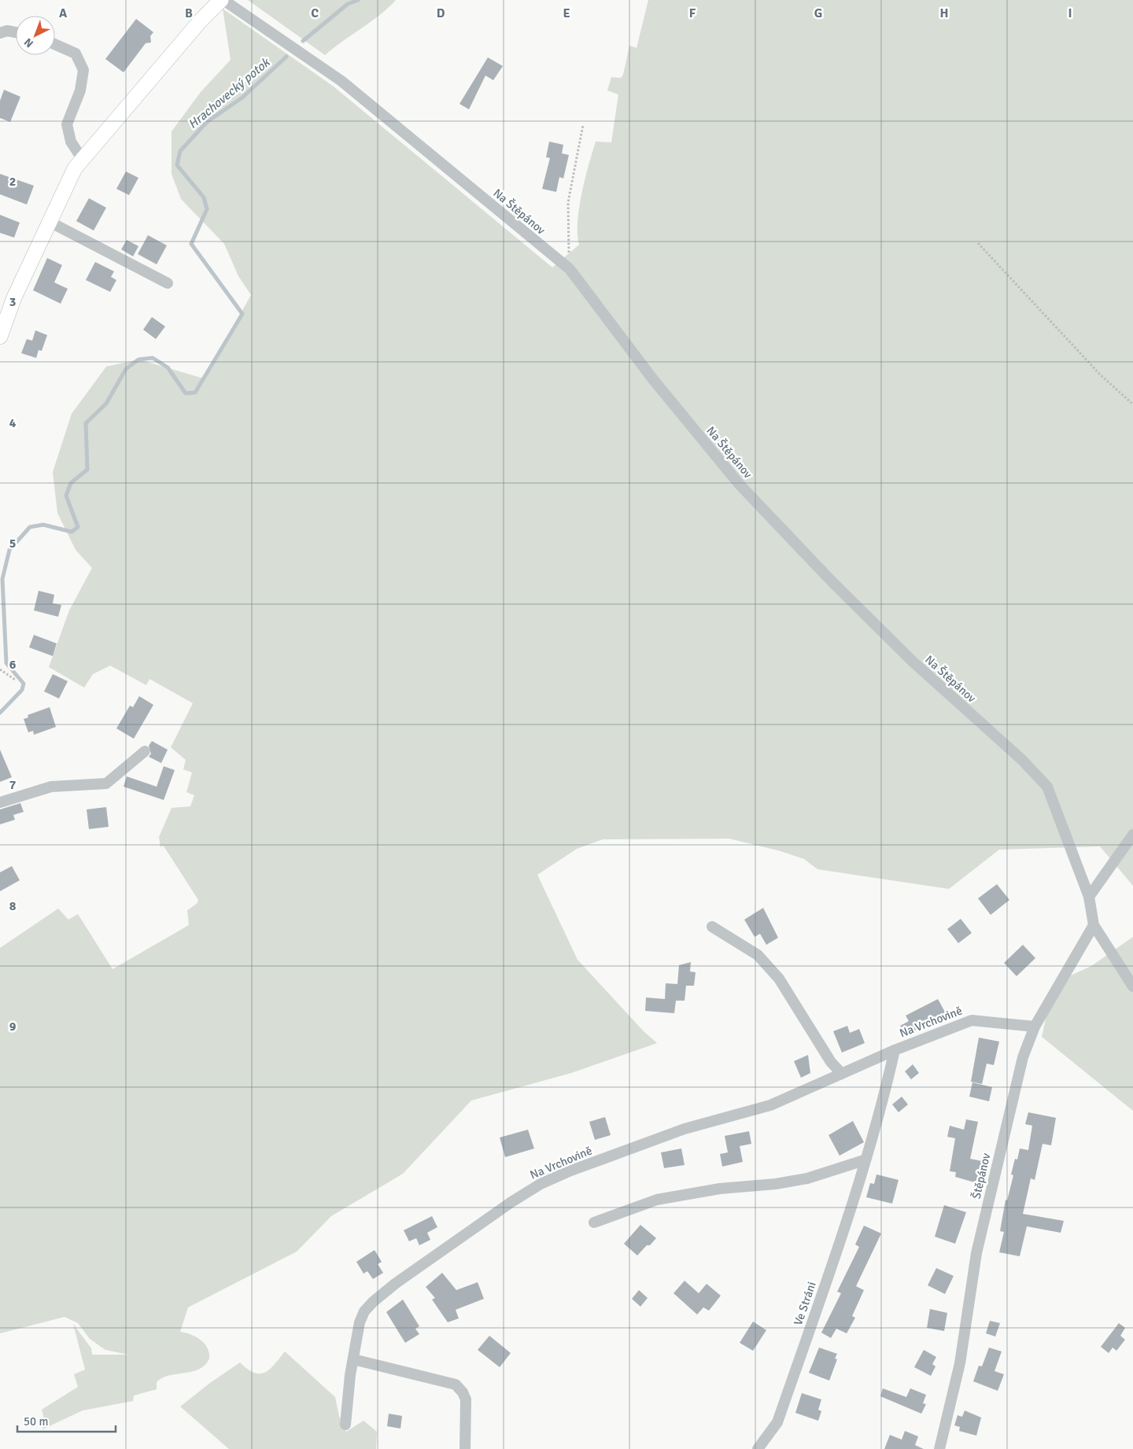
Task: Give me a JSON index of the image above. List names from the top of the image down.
{
  "streets": {
    "street": [
      "Na Štěpánov",
      "Na Vrchovině",
      "Štěpánov",
      "Ve Stráni"
    ]
  },
  "crossings": [
    ["Na Štěpánov", "Štěpánov"],
    ["Na Vrchovině", "Štěpánov"],
    ["Na Vrchovině", "Ve Stráni"]
  ],
  "water": ["Hrachovecký potok"],
  "scale_bar": "50 m",
  "north": "bottom left",
  "grid": {
    "columns": [
      "A",
      "B",
      "C",
      "D",
      "E",
      "F",
      "G",
      "H",
      "I"
    ],
    "rows": [
      "2",
      "3",
      "4",
      "5",
      "6",
      "7",
      "8",
      "9"
    ]
  }
}
